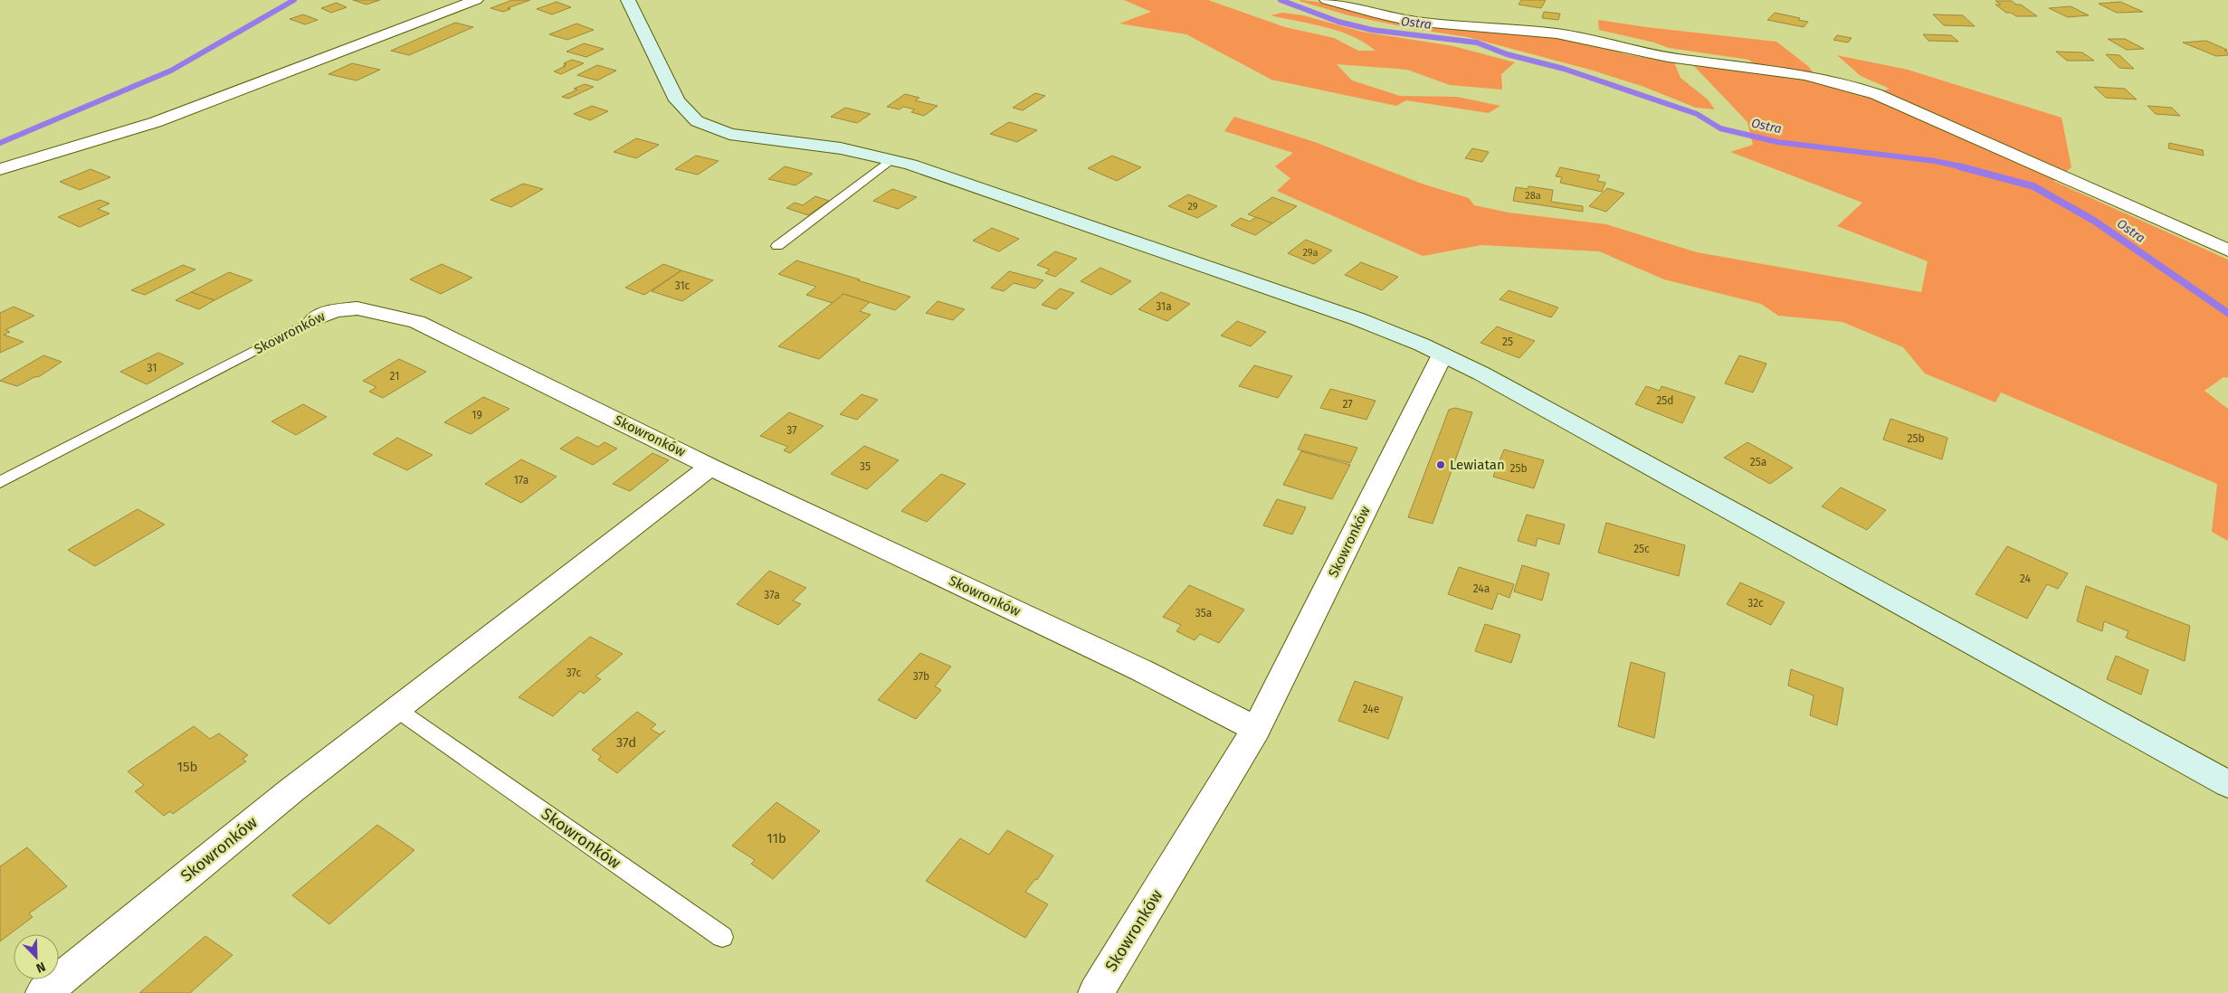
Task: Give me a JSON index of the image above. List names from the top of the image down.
{
  "streets": {
    "street": ["Skowronków"]
  },
  "water": ["Ostra"],
  "places": ["Lewiatan"],
  "house_numbers": [
    "28a",
    "29",
    "29a",
    "31c",
    "31a",
    "25",
    "31",
    "21",
    "25d",
    "27",
    "19",
    "37",
    "25b",
    "25a",
    "35",
    "25b",
    "17a",
    "25c",
    "24",
    "24a",
    "37a",
    "32c",
    "35a",
    "37c",
    "37b",
    "24e",
    "37d",
    "15b",
    "11b"
  ],
  "north": "bottom right"
}
